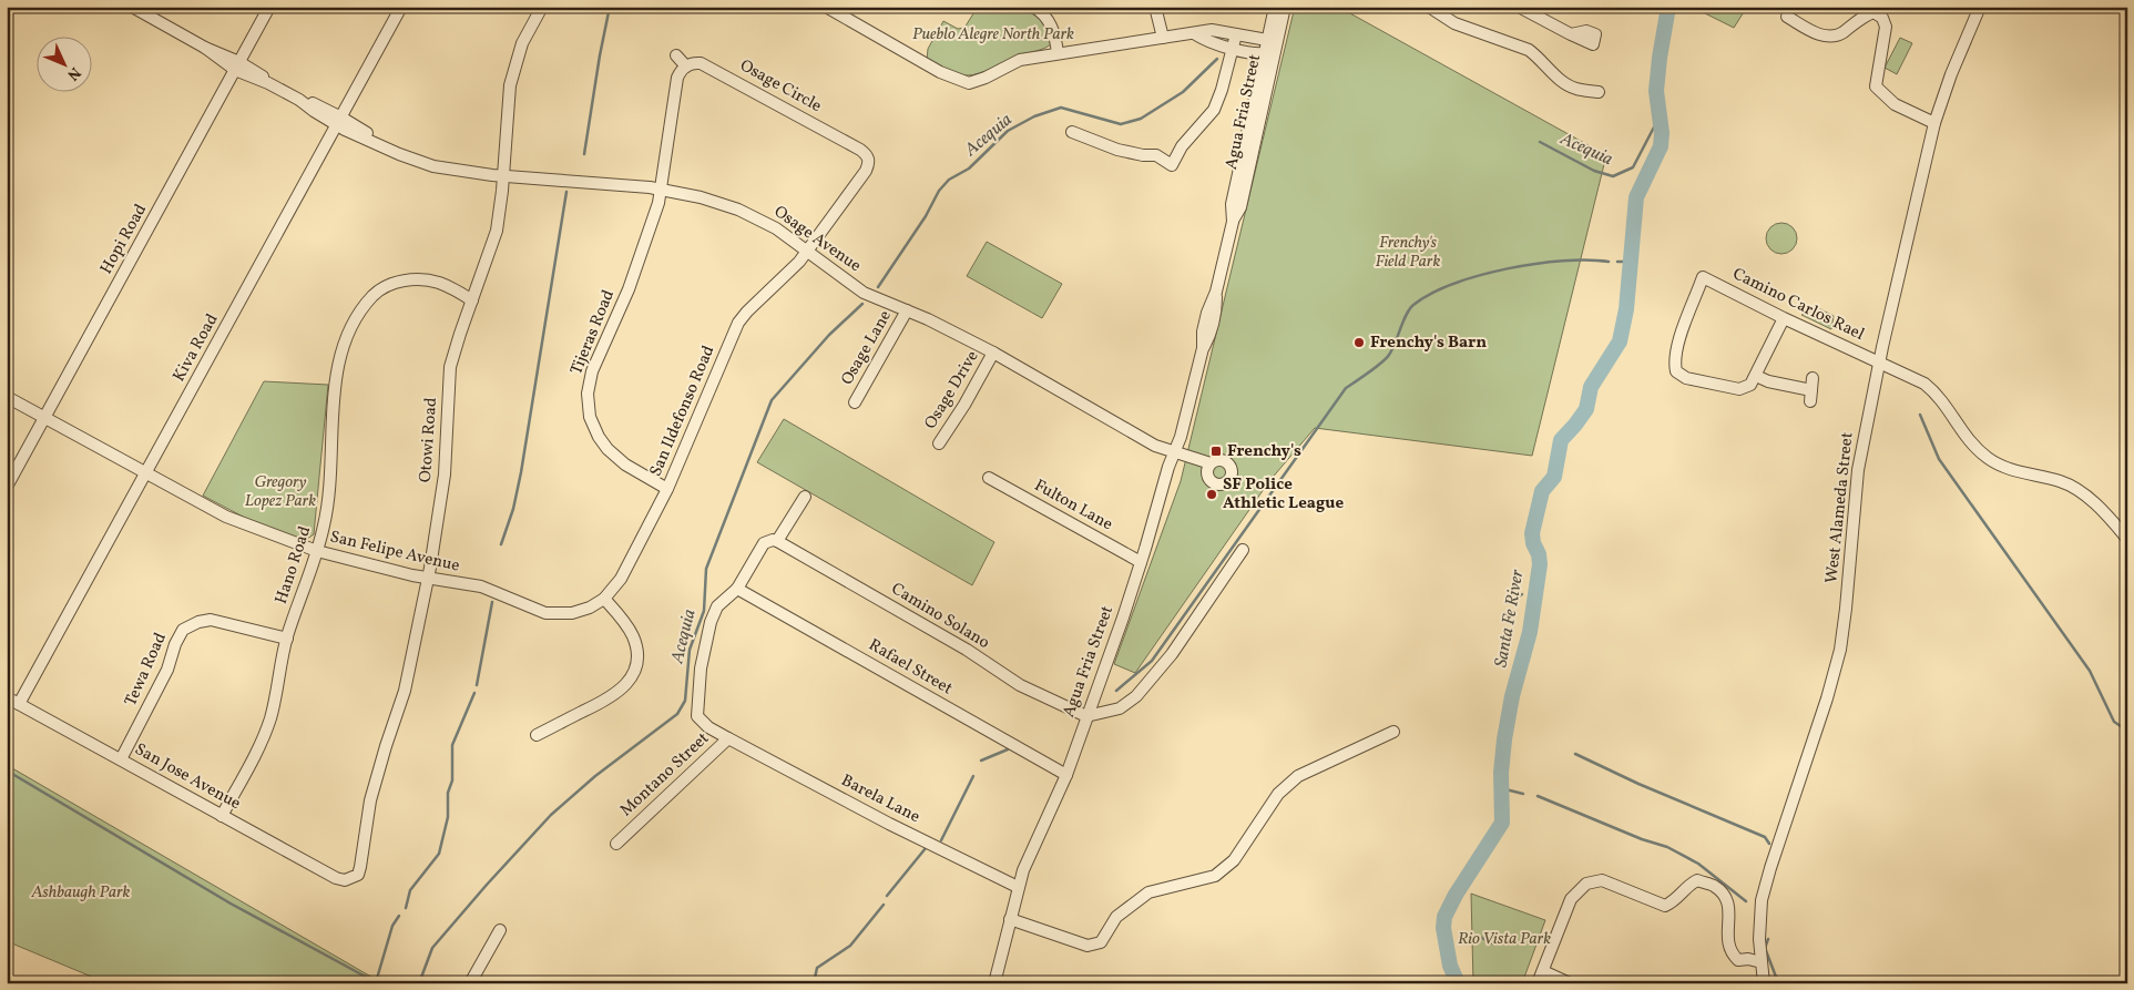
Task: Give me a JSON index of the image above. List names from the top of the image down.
{
  "streets": {
    "street": [
      "Osage Circle",
      "Agua Fria Street",
      "Hopi Road",
      "Osage Avenue",
      "Camino Carlos Rael",
      "Tijeras Road",
      "Kiva Road",
      "Osage Lane",
      "Osage Drive",
      "San Ildefonso Road",
      "Otowi Road",
      "Fulton Lane",
      "West Alameda Street",
      "San Felipe Avenue",
      "Hano Road",
      "Camino Solano",
      "Rafael Street",
      "Tewa Road",
      "Montano Street",
      "San Jose Avenue",
      "Barela Lane"
    ]
  },
  "crossings": [
    ["Osage Circle", "Osage Avenue"],
    ["Osage Circle", "San Ildefonso Road"],
    ["Agua Fria Street", "Osage Avenue"],
    ["Agua Fria Street", "Fulton Lane"],
    ["Agua Fria Street", "Camino Solano"],
    ["Agua Fria Street", "Rafael Street"],
    ["Agua Fria Street", "Barela Lane"],
    ["Hopi Road", "Osage Avenue"],
    ["Hopi Road", "San Felipe Avenue"],
    ["Osage Avenue", "Tijeras Road"],
    ["Osage Avenue", "Kiva Road"],
    ["Osage Avenue", "Osage Lane"],
    ["Osage Avenue", "Osage Drive"],
    ["Osage Avenue", "San Ildefonso Road"],
    ["Osage Avenue", "Otowi Road"],
    ["Camino Carlos Rael", "West Alameda Street"],
    ["Tijeras Road", "San Ildefonso Road"],
    ["Kiva Road", "San Felipe Avenue"],
    ["Kiva Road", "San Jose Avenue"],
    ["San Ildefonso Road", "San Felipe Avenue"],
    ["Otowi Road", "San Felipe Avenue"],
    ["Otowi Road", "Hano Road"],
    ["Otowi Road", "San Jose Avenue"],
    ["San Felipe Avenue", "Hano Road"],
    ["Hano Road", "Tewa Road"],
    ["Hano Road", "San Jose Avenue"],
    ["Rafael Street", "Montano Street"],
    ["Tewa Road", "San Jose Avenue"],
    ["Montano Street", "Barela Lane"]
  ],
  "water": ["Acequia", "Santa Fe River"],
  "parks": [
    "Pueblo Alegre North Park",
    "Frenchy's Field Park",
    "Gregory Lopez Park",
    "Ashbaugh Park",
    "Rio Vista Park"
  ],
  "places": {
    "other": ["Frenchy's Barn", "SF Police Athletic League"],
    "transit": ["Frenchy's"]
  },
  "north": "bottom right"
}
